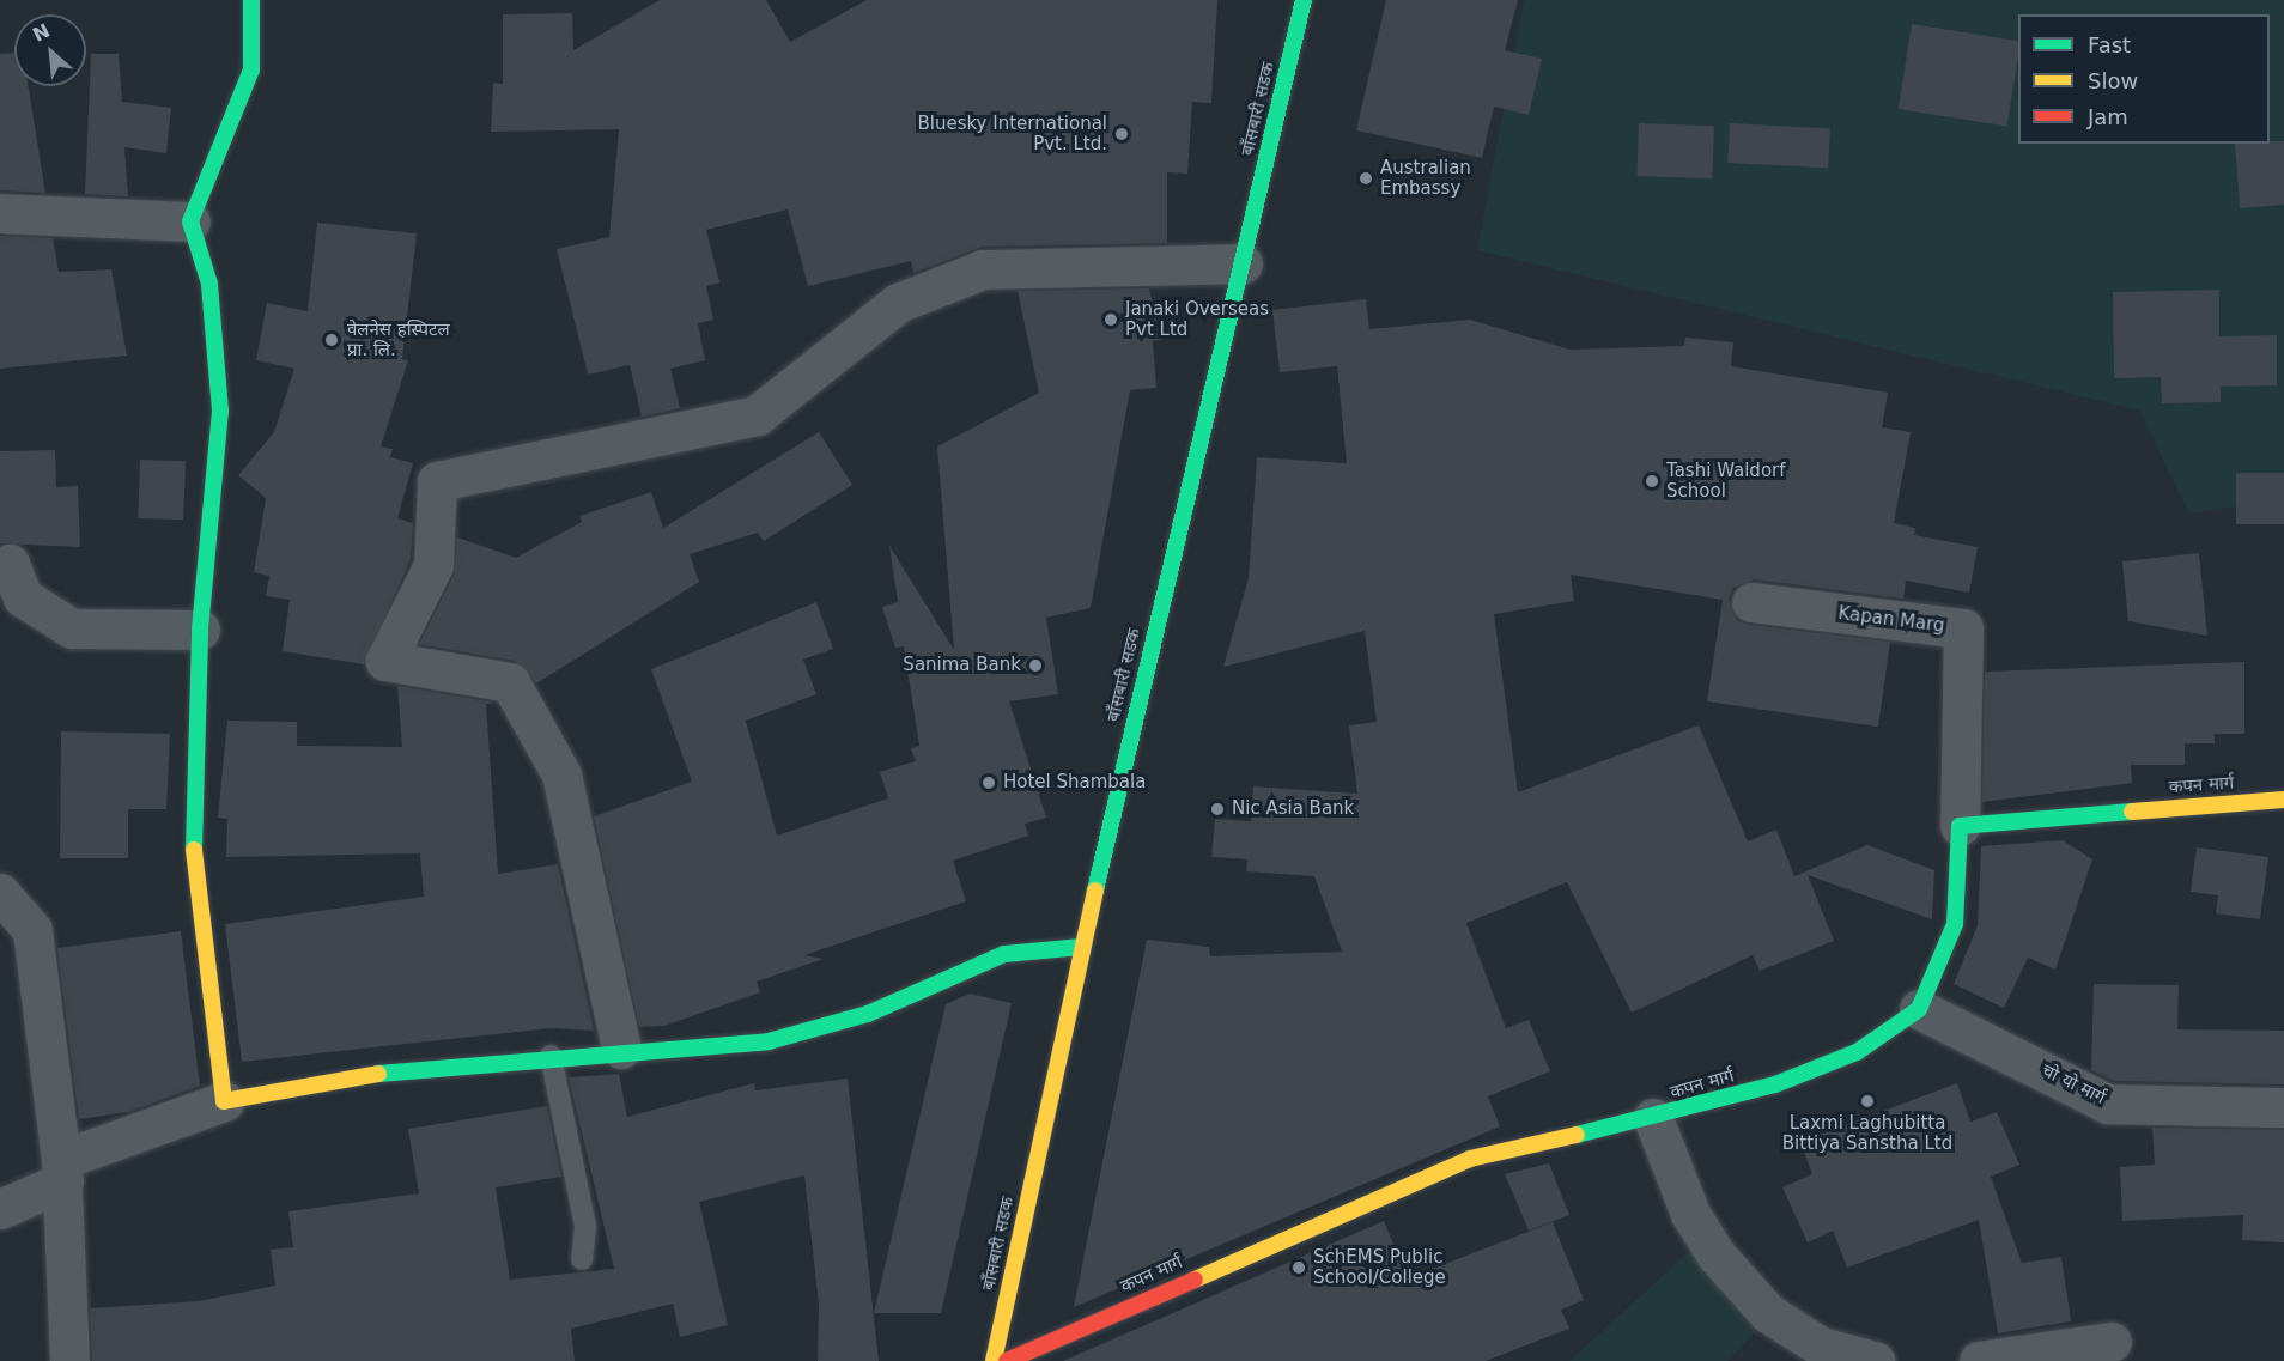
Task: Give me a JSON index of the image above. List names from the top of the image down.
{
  "streets": {
    "street": [
      "बाँसबारी सडक",
      "Kapan Marg",
      "कपन मार्ग",
      "चो यो मार्ग"
    ]
  },
  "crossings": [
    ["Kapan Marg", "कपन मार्ग"],
    ["कपन मार्ग", "चो यो मार्ग"]
  ],
  "places": [
    "Bluesky International Pvt. Ltd.",
    "Australian Embassy",
    "Janaki Overseas Pvt Ltd",
    "वेलनेस हस्पिटल प्रा. लि.",
    "Tashi Waldorf School",
    "Sanima Bank",
    "Hotel Shambala",
    "Nic Asia Bank",
    "Laxmi Laghubitta Bittiya Sanstha Ltd",
    "SchEMS Public School/College"
  ],
  "legend": ["Fast", "Slow", "Jam"],
  "north": "top left"
}
